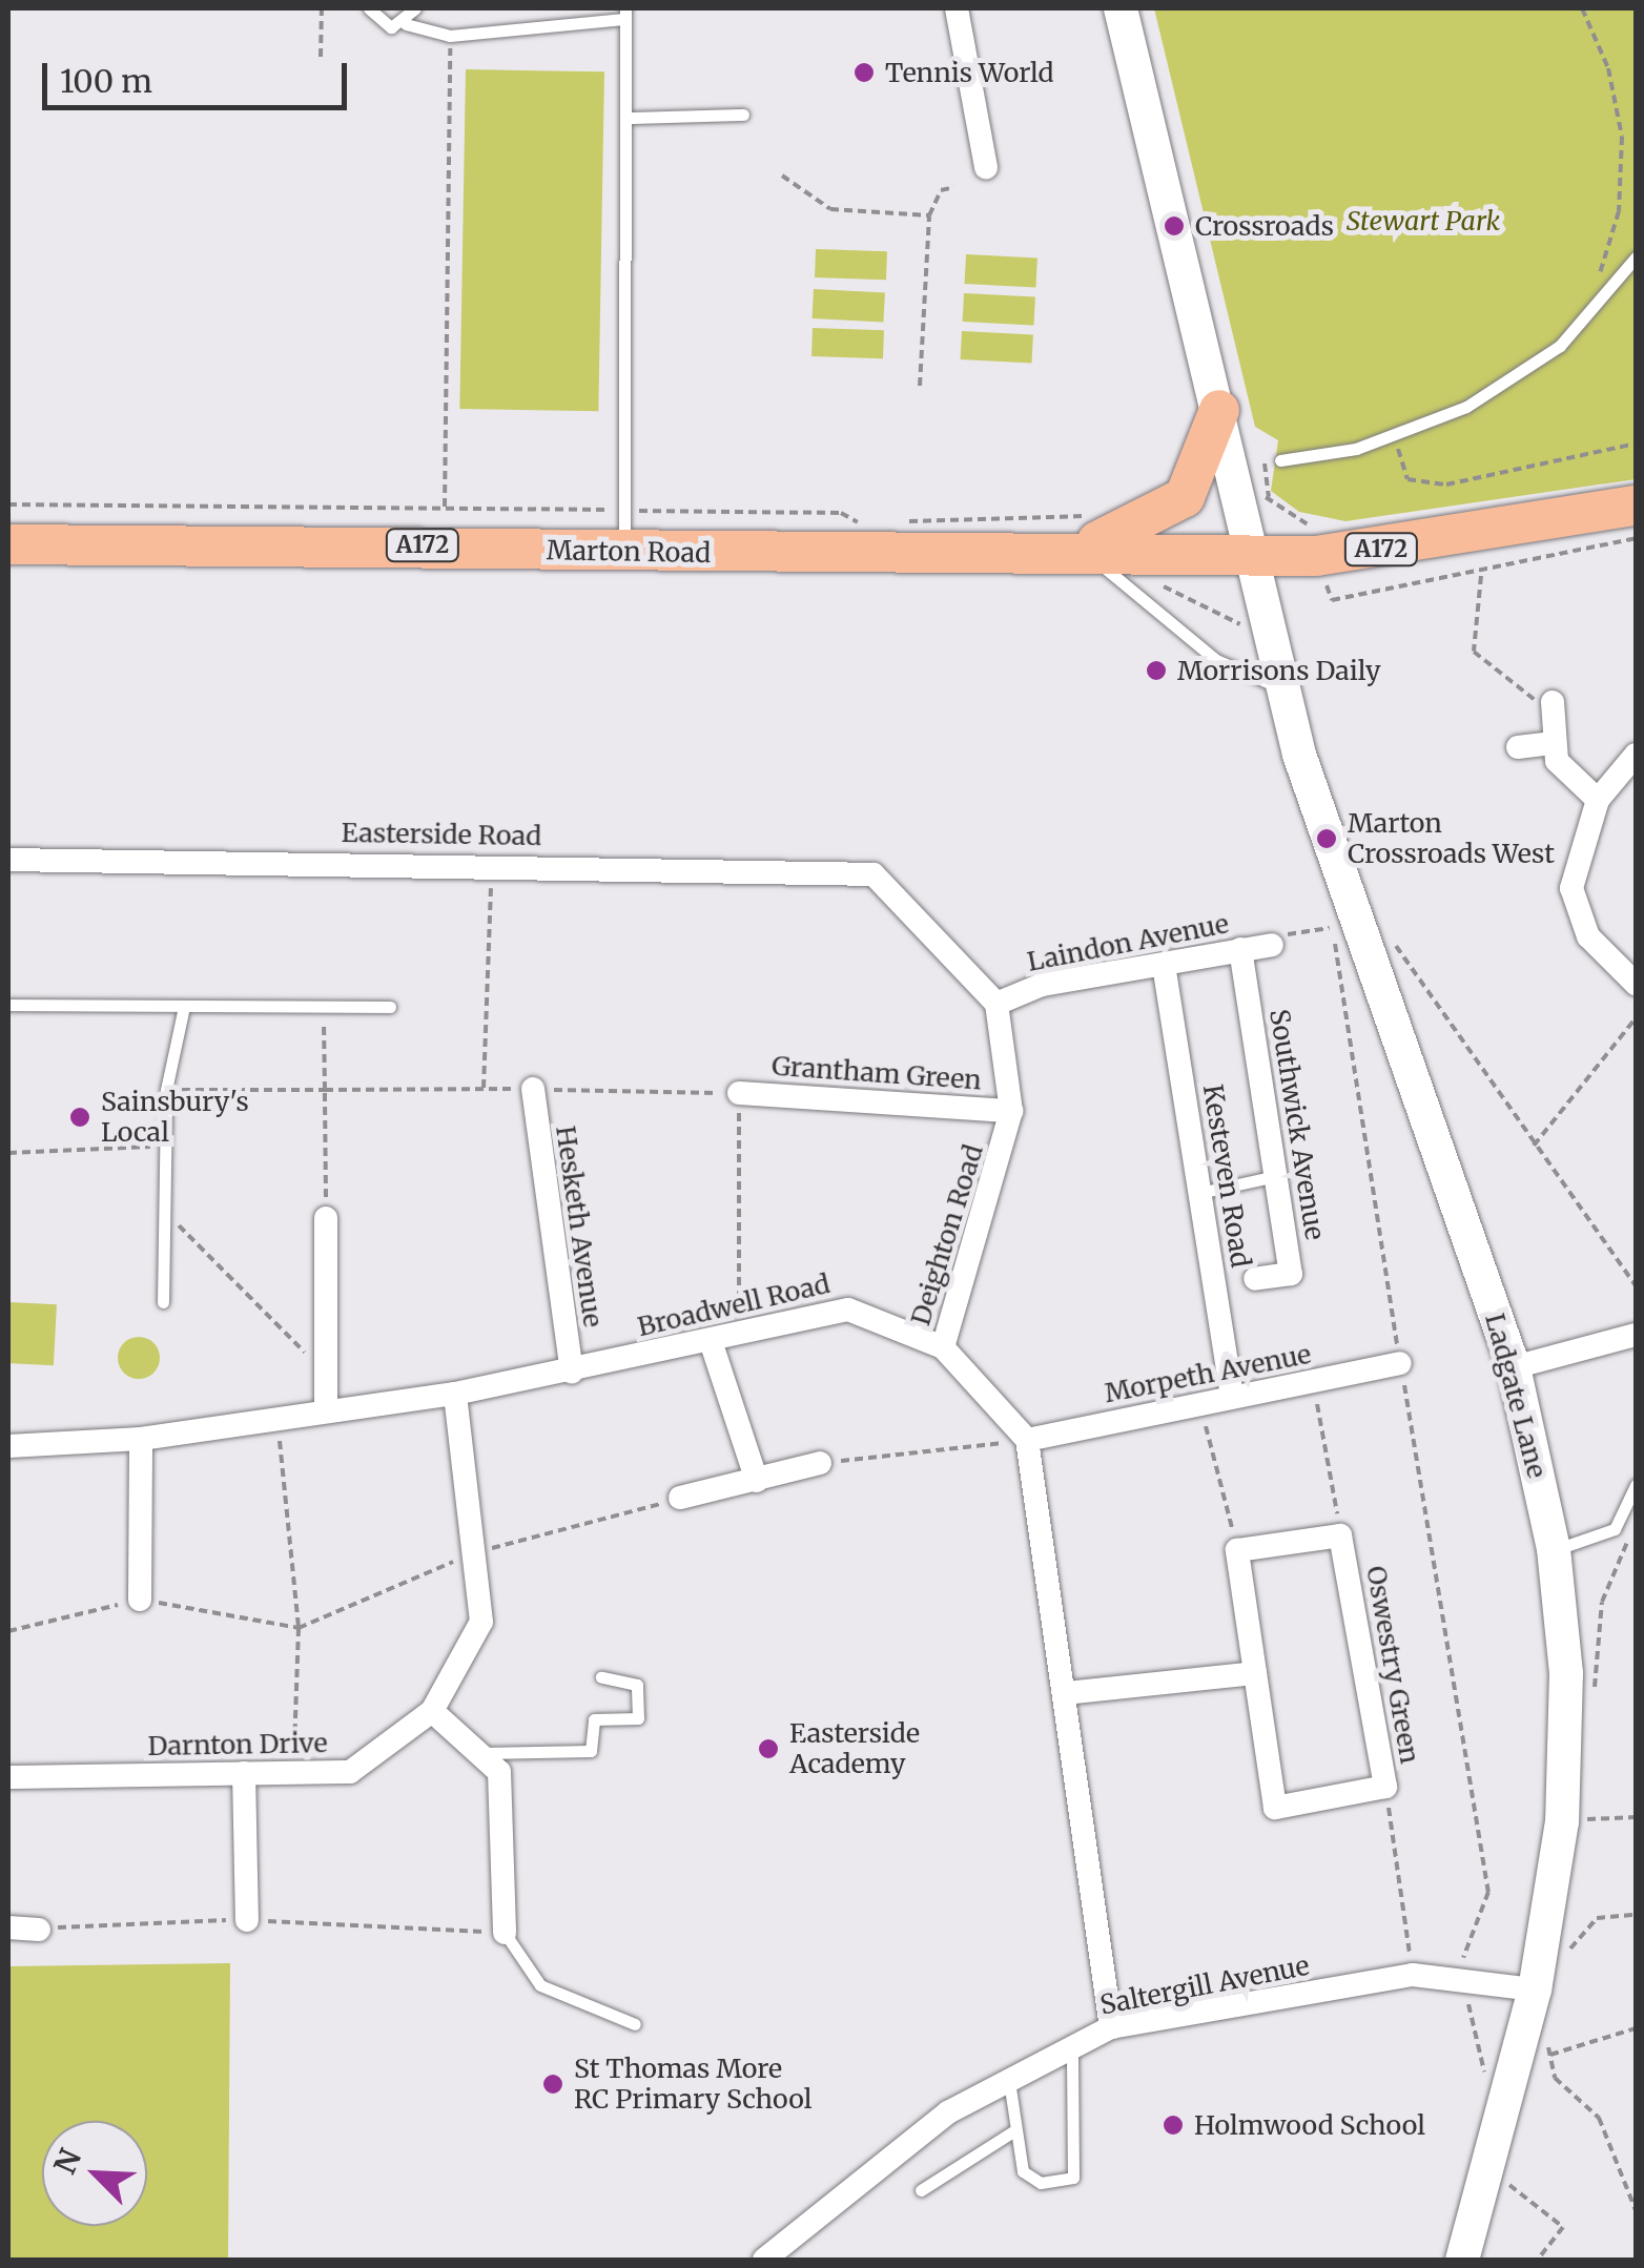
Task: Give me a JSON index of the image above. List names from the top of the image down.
{
  "streets": {
    "main road": ["A172", "Marton Road", "Ladgate Lane"],
    "street": [
      "Easterside Road",
      "Laindon Avenue",
      "Grantham Green",
      "Southwick Avenue",
      "Kesteven Road",
      "Hesketh Avenue",
      "Deighton Road",
      "Broadwell Road",
      "Morpeth Avenue",
      "Oswestry Green",
      "Darnton Drive",
      "Saltergill Avenue"
    ]
  },
  "crossings": [
    ["A172", "Marton Road"],
    ["A172", "Ladgate Lane"],
    ["Marton Road", "Ladgate Lane"],
    ["Easterside Road", "Laindon Avenue"],
    ["Easterside Road", "Deighton Road"],
    ["Laindon Avenue", "Southwick Avenue"],
    ["Laindon Avenue", "Kesteven Road"],
    ["Laindon Avenue", "Deighton Road"],
    ["Grantham Green", "Deighton Road"],
    ["Kesteven Road", "Morpeth Avenue"],
    ["Hesketh Avenue", "Broadwell Road"],
    ["Deighton Road", "Broadwell Road"],
    ["Broadwell Road", "Morpeth Avenue"],
    ["Broadwell Road", "Darnton Drive"],
    ["Ladgate Lane", "Saltergill Avenue"]
  ],
  "parks": ["Stewart Park"],
  "places": [
    "Tennis World",
    "Crossroads",
    "Morrisons Daily",
    "Marton Crossroads West",
    "Sainsbury's Local",
    "Easterside Academy",
    "St Thomas More RC Primary School",
    "Holmwood School"
  ],
  "scale_bar": "100 m",
  "north": "top left"
}
